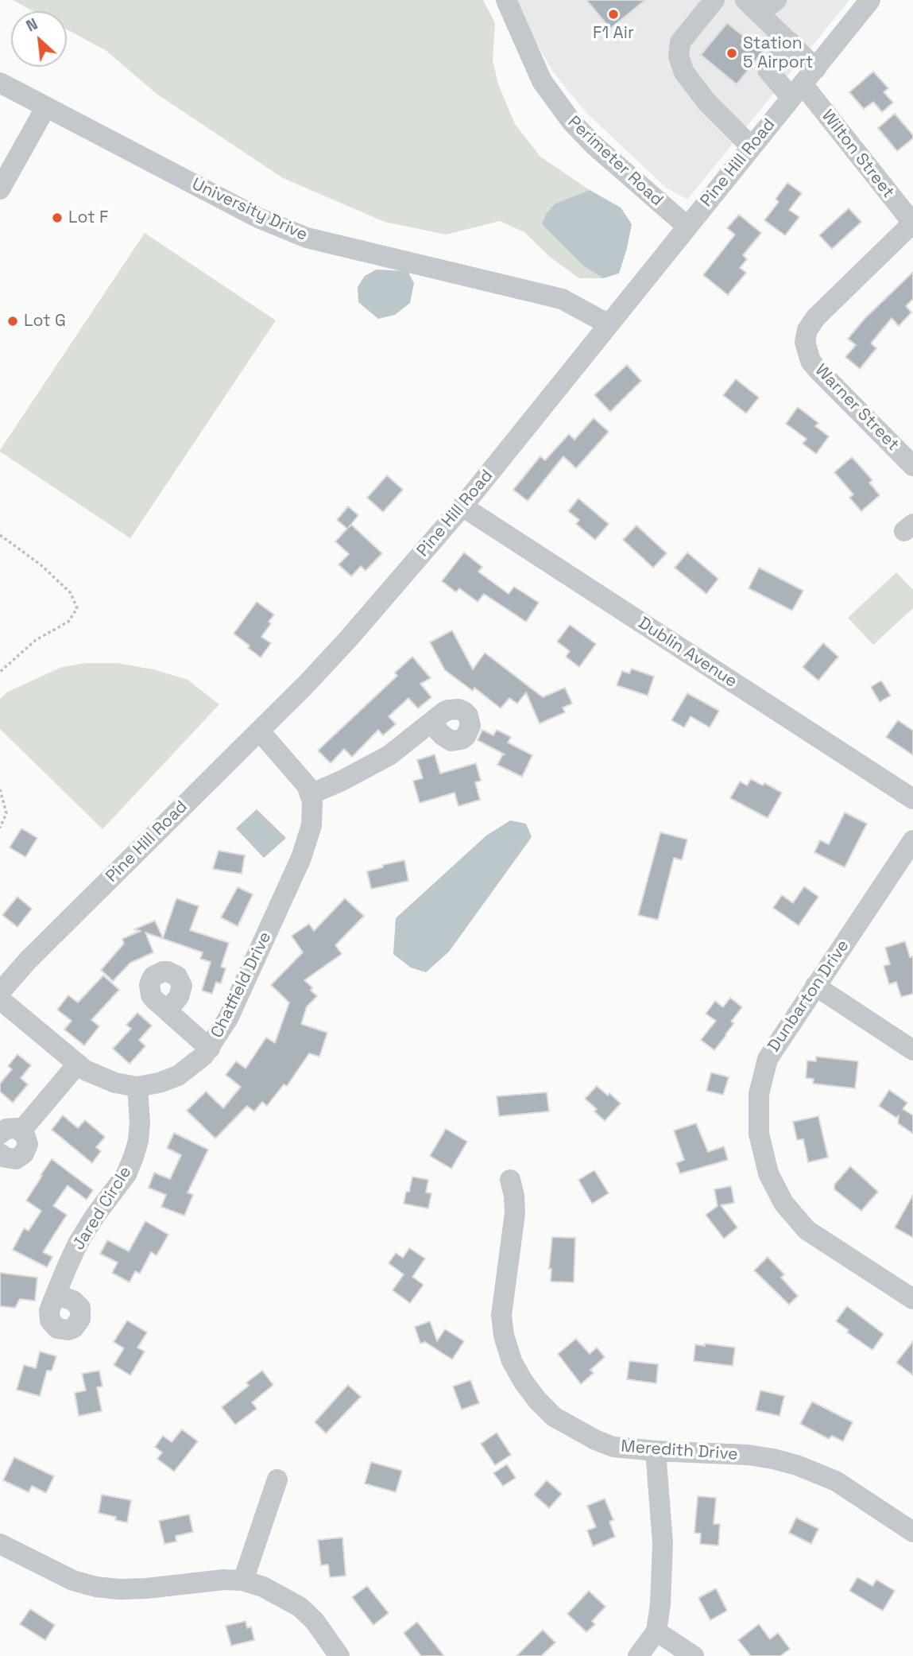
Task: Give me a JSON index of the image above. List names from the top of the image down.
{
  "streets": {
    "street": [
      "Wilton Street",
      "Perimeter Road",
      "Pine Hill Road",
      "University Drive",
      "Warner Street",
      "Dublin Avenue",
      "Chatfield Drive",
      "Dunbarton Drive",
      "Jared Circle",
      "Meredith Drive"
    ]
  },
  "crossings": [
    ["Wilton Street", "Pine Hill Road"],
    ["Wilton Street", "Warner Street"],
    ["Perimeter Road", "Pine Hill Road"],
    ["Pine Hill Road", "University Drive"],
    ["Pine Hill Road", "Dublin Avenue"],
    ["Chatfield Drive", "Jared Circle"]
  ],
  "places": [
    "F1 Air",
    "Station 5 Airport",
    "Lot F",
    "Lot G"
  ],
  "north": "top left"
}
